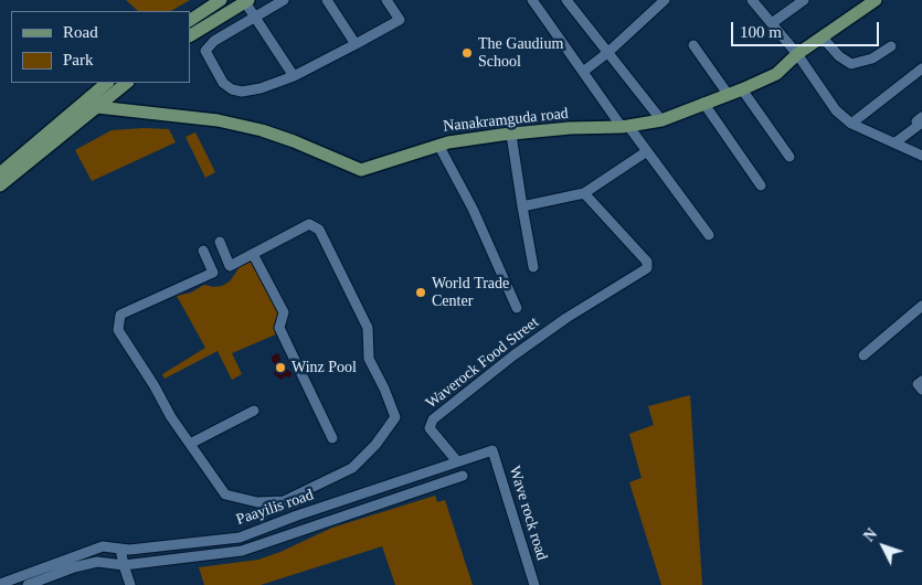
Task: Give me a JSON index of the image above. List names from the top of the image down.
{
  "streets": {
    "main road": ["Nanakramguda road"],
    "street": ["Waverock Food Street", "Paayilis road", "Wave rock road"]
  },
  "crossings": [
    ["Waverock Food Street", "Paayilis road"],
    ["Paayilis road", "Wave rock road"]
  ],
  "places": ["The Gaudium School", "World Trade Center", "Winz Pool"],
  "legend": ["Road", "Park"],
  "scale_bar": "100 m",
  "north": "top left"
}
